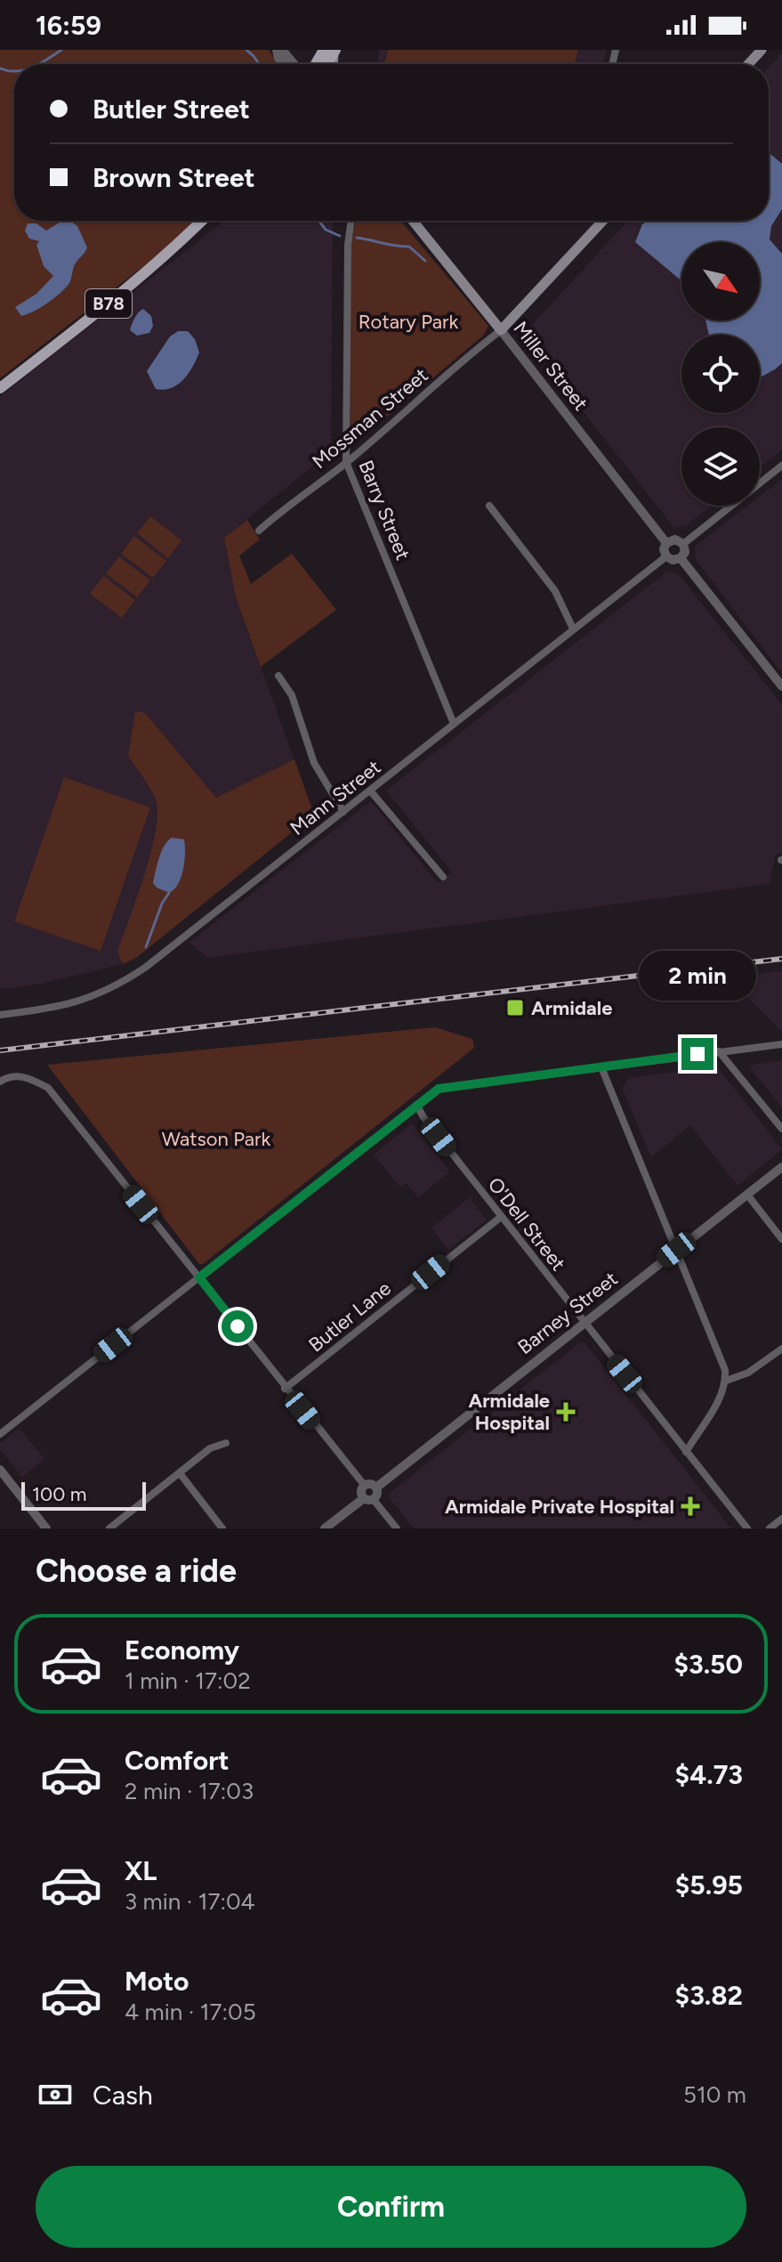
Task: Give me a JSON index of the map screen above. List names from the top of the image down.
{
  "streets": {
    "main road": ["B78", "Miller Street"],
    "street": [
      "Mossman Street",
      "Barry Street",
      "Mann Street",
      "O'Dell Street",
      "Barney Street",
      "Butler Lane"
    ]
  },
  "crossings": [
    ["Miller Street", "Mossman Street"],
    ["Miller Street", "Mann Street"],
    ["Mossman Street", "Barry Street"],
    ["Barry Street", "Mann Street"],
    ["O'Dell Street", "Barney Street"],
    ["O'Dell Street", "Butler Lane"]
  ],
  "parks": ["Rotary Park", "Watson Park"],
  "places": {
    "transit": ["Armidale"],
    "health": ["Armidale Hospital", "Armidale Private Hospital"]
  },
  "scale_bar": "100 m",
  "north": "bottom right",
  "page": {
    "status": "16:59",
    "banner": ["Butler Street", "Brown Street"],
    "bubble": "2 min",
    "scale": "100 m",
    "heading": "Choose a ride",
    "list": [
      {
        "name": "Economy",
        "note": "1 min · 17:02",
        "value": "$3.50"
      },
      {
        "name": "Comfort",
        "note": "2 min · 17:03",
        "value": "$4.73"
      },
      {
        "name": "XL",
        "note": "3 min · 17:04",
        "value": "$5.95"
      },
      {
        "name": "Moto",
        "note": "4 min · 17:05",
        "value": "$3.82"
      }
    ],
    "pay": ["Cash", "510 m"],
    "buttons": "Confirm"
  }
}
